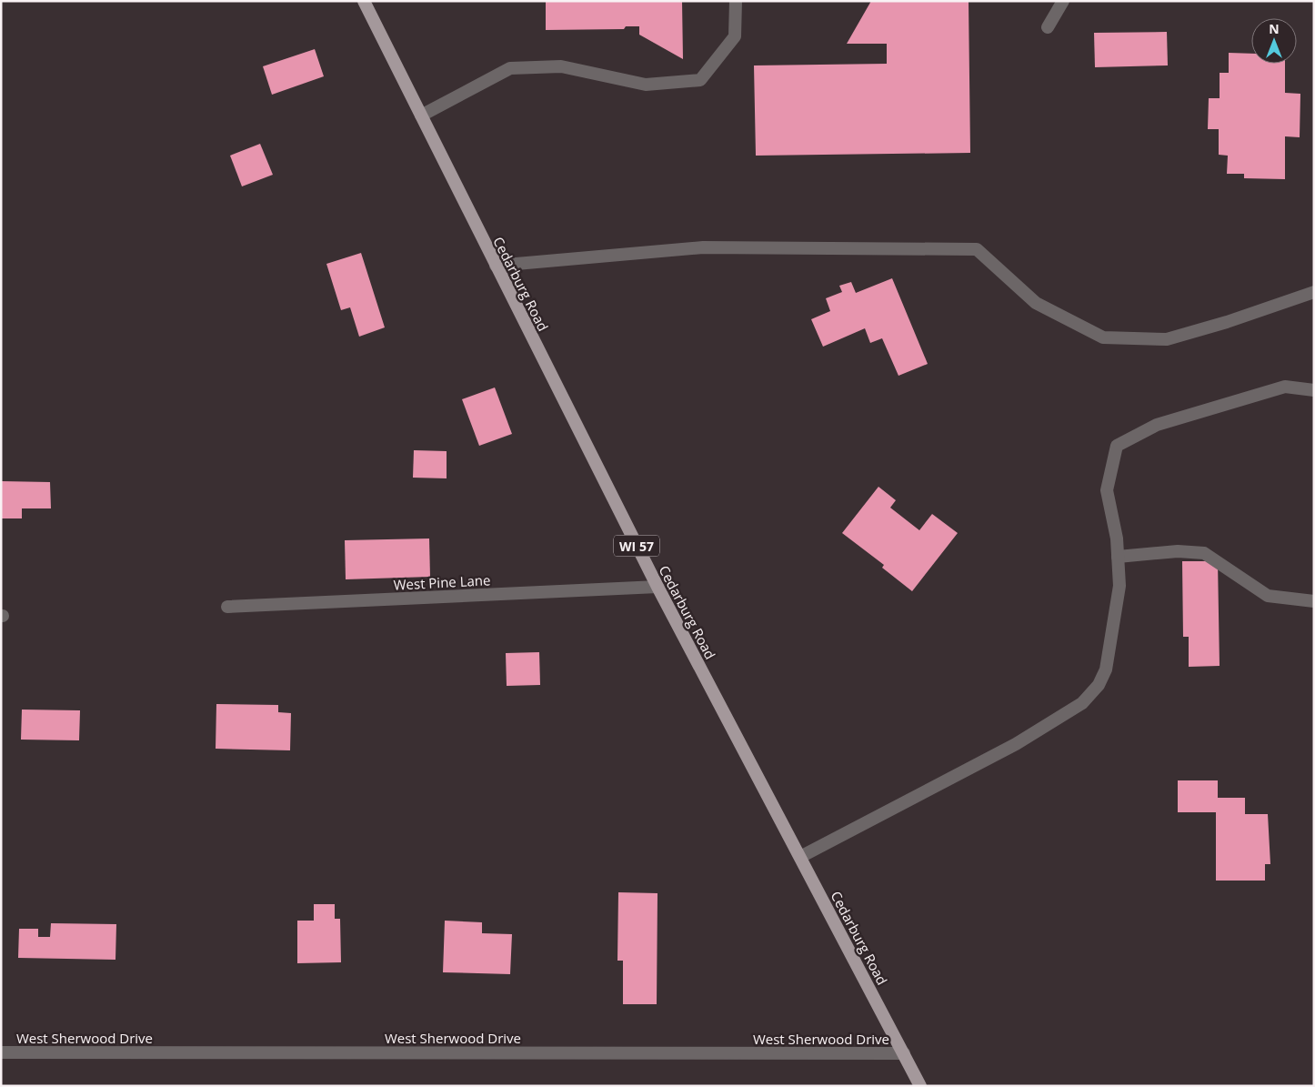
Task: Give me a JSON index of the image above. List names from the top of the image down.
{
  "streets": {
    "main road": ["Cedarburg Road", "WI 57"],
    "street": ["West Pine Lane", "West Sherwood Drive"]
  },
  "crossings": [
    ["Cedarburg Road", "West Pine Lane"],
    ["Cedarburg Road", "West Sherwood Drive"]
  ],
  "north": "top"
}
